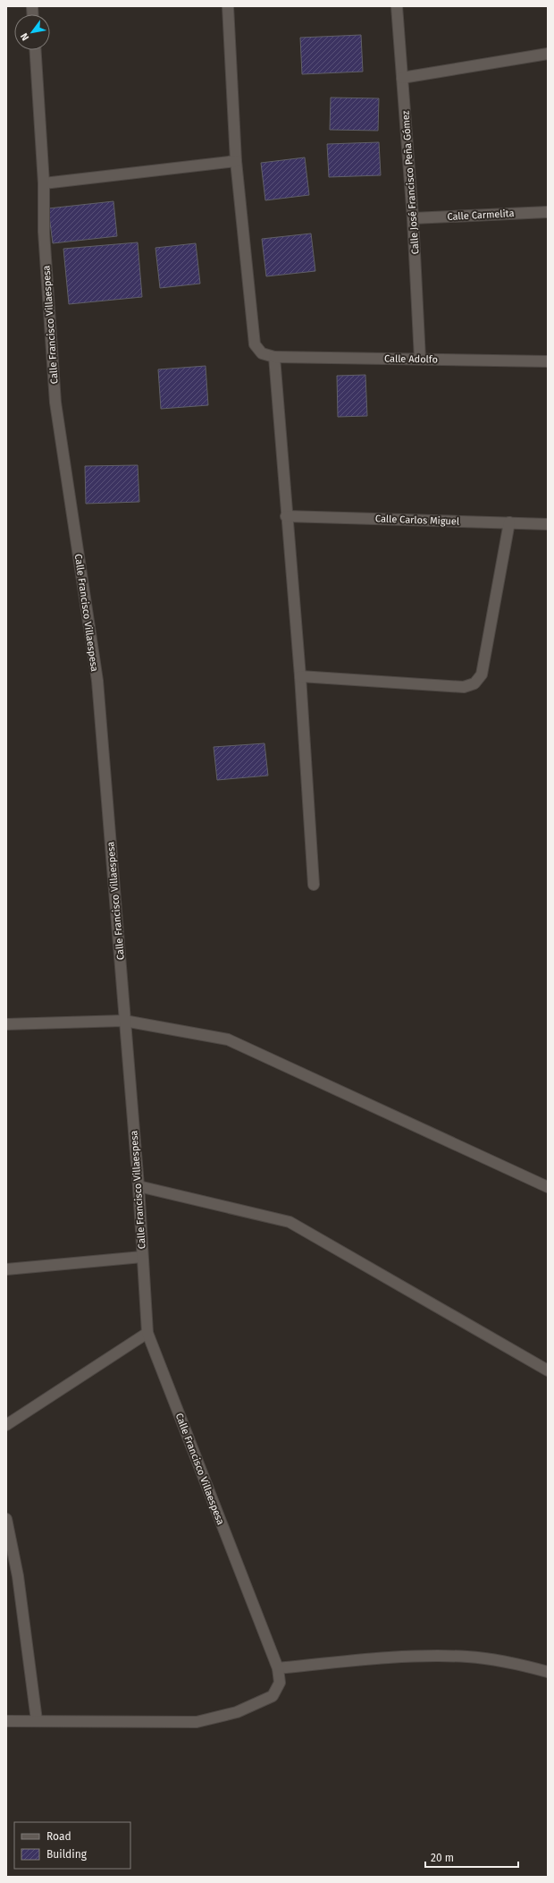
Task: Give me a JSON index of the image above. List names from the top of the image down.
{
  "streets": {
    "street": [
      "Calle José Francisco Peña Gómez",
      "Calle Carmelita",
      "Calle Francisco Villaespesa",
      "Calle Adolfo",
      "Calle Carlos Miguel"
    ]
  },
  "crossings": [
    ["Calle José Francisco Peña Gómez", "Calle Carmelita"],
    ["Calle José Francisco Peña Gómez", "Calle Adolfo"]
  ],
  "legend": ["Road", "Building"],
  "scale_bar": "20 m",
  "north": "bottom left"
}
